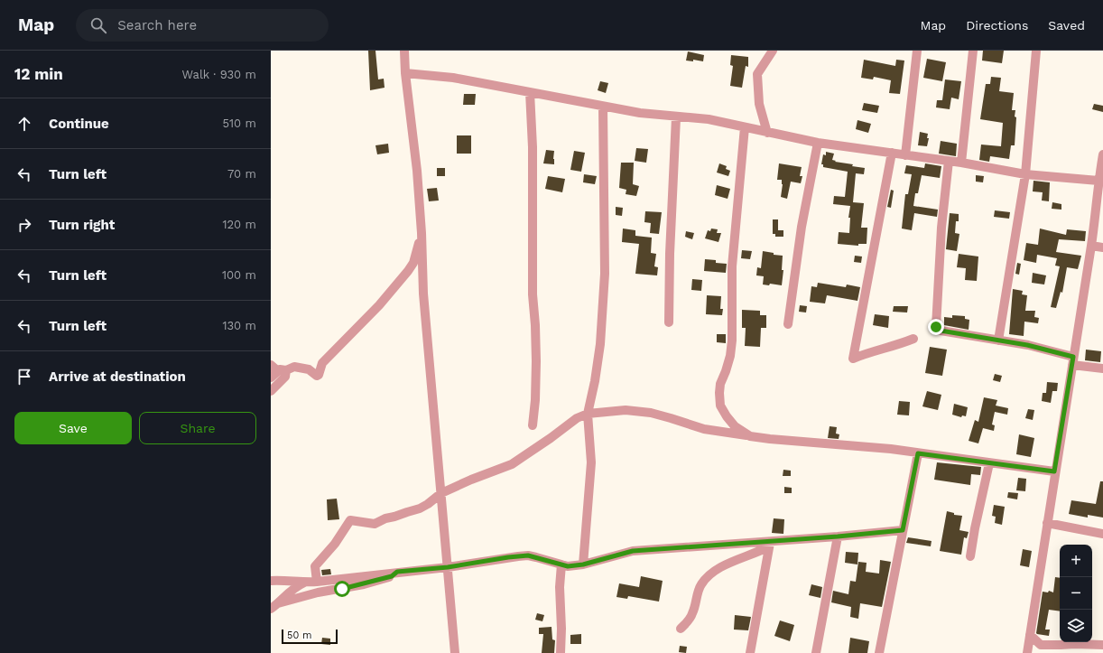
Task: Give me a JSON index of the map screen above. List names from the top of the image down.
{
  "scale_bar": "50 m",
  "page": {
    "header": "Map",
    "search": "Search here",
    "nav": ["Map", "Directions", "Saved"],
    "heading": ["12 min", "Walk · 930 m"],
    "list": [
      ["Continue", "510 m"],
      ["Turn left", "70 m"],
      ["Turn right", "120 m"],
      ["Turn left", "100 m"],
      ["Turn left", "130 m"],
      "Arrive at destination"
    ],
    "buttons": ["Save", "Share"],
    "map_buttons": ["+", "−"],
    "scale": "50 m"
  }
}
